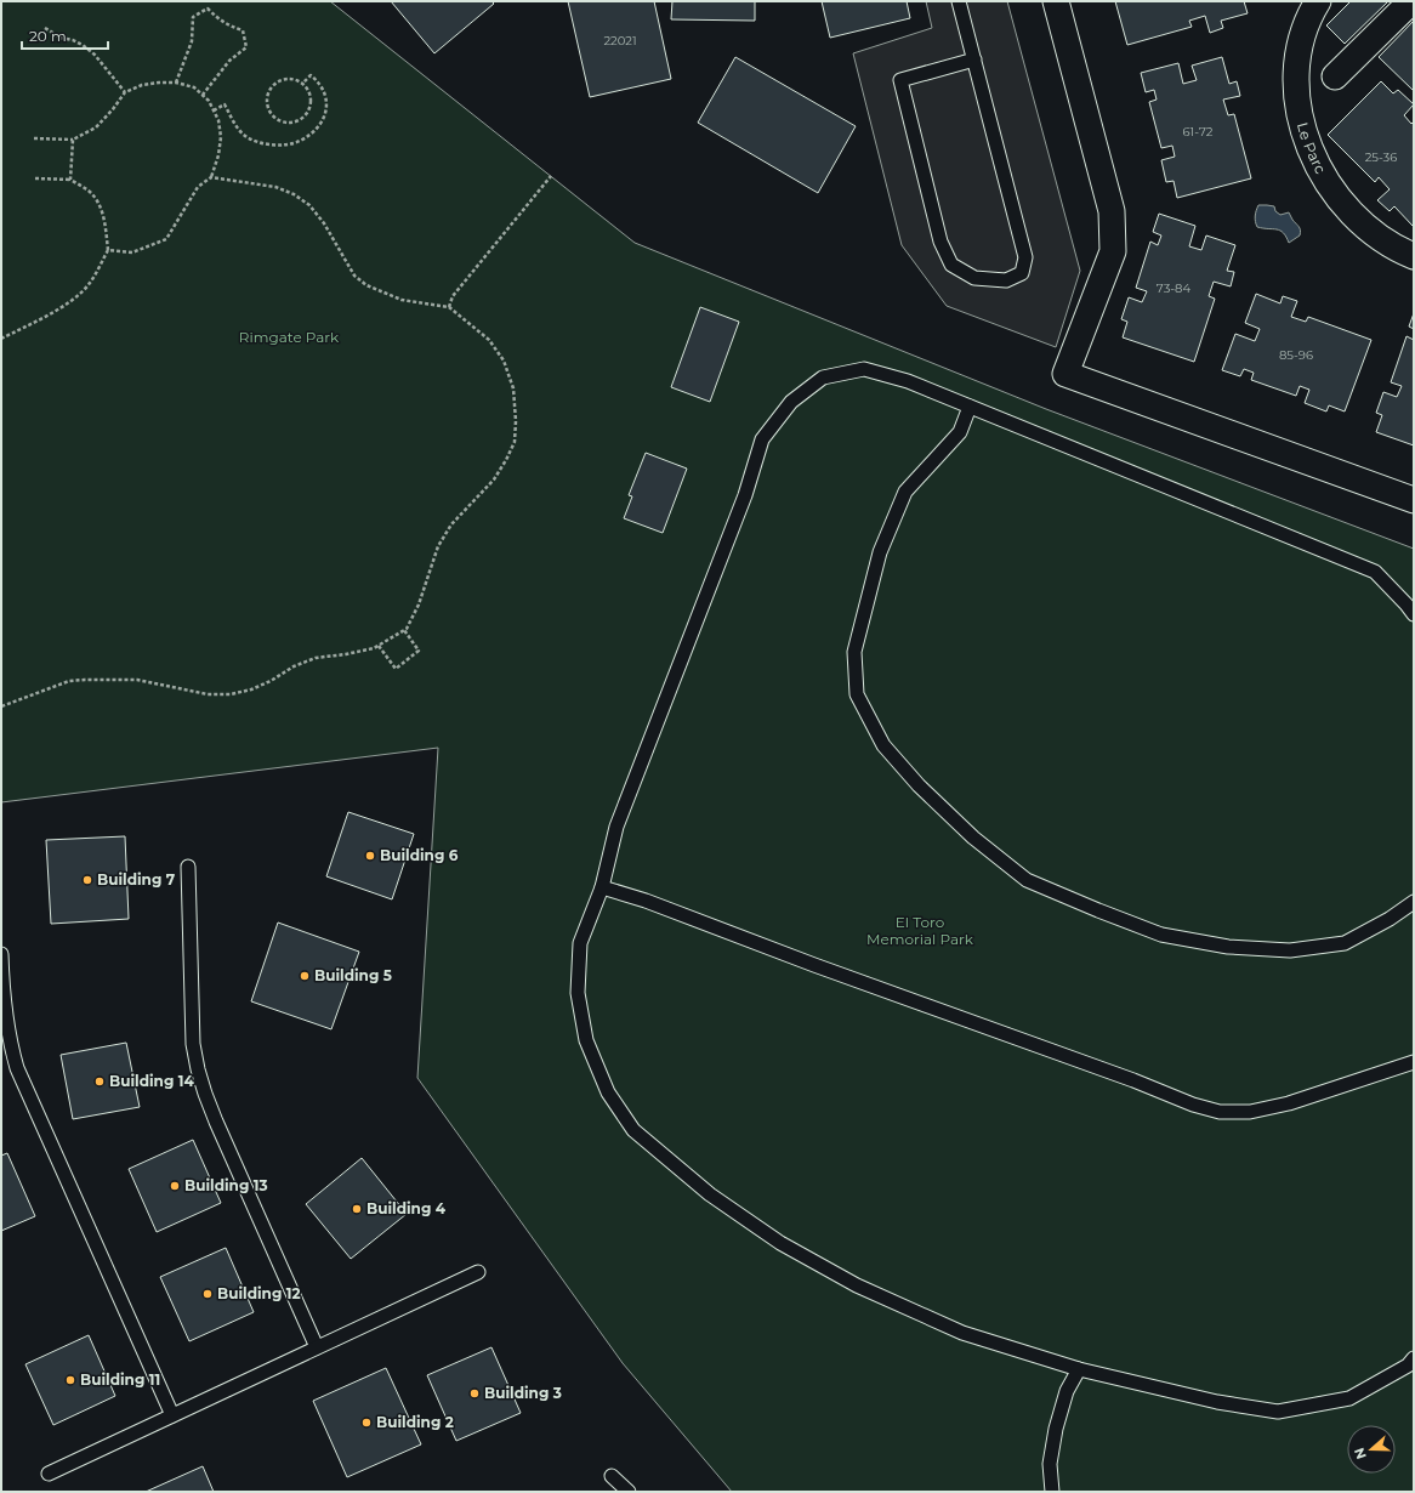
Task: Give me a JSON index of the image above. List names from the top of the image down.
{
  "streets": {
    "street": ["Le Parc"]
  },
  "parks": ["Rimgate Park", "El Toro Memorial Park"],
  "places": [
    "Building 6",
    "Building 7",
    "Building 5",
    "Building 14",
    "Building 13",
    "Building 4",
    "Building 12",
    "Building 11",
    "Building 3",
    "Building 2"
  ],
  "house_numbers": [
    "22021",
    "61-72",
    "25-36",
    "73-84",
    "85-96"
  ],
  "scale_bar": "20 m",
  "north": "left"
}
